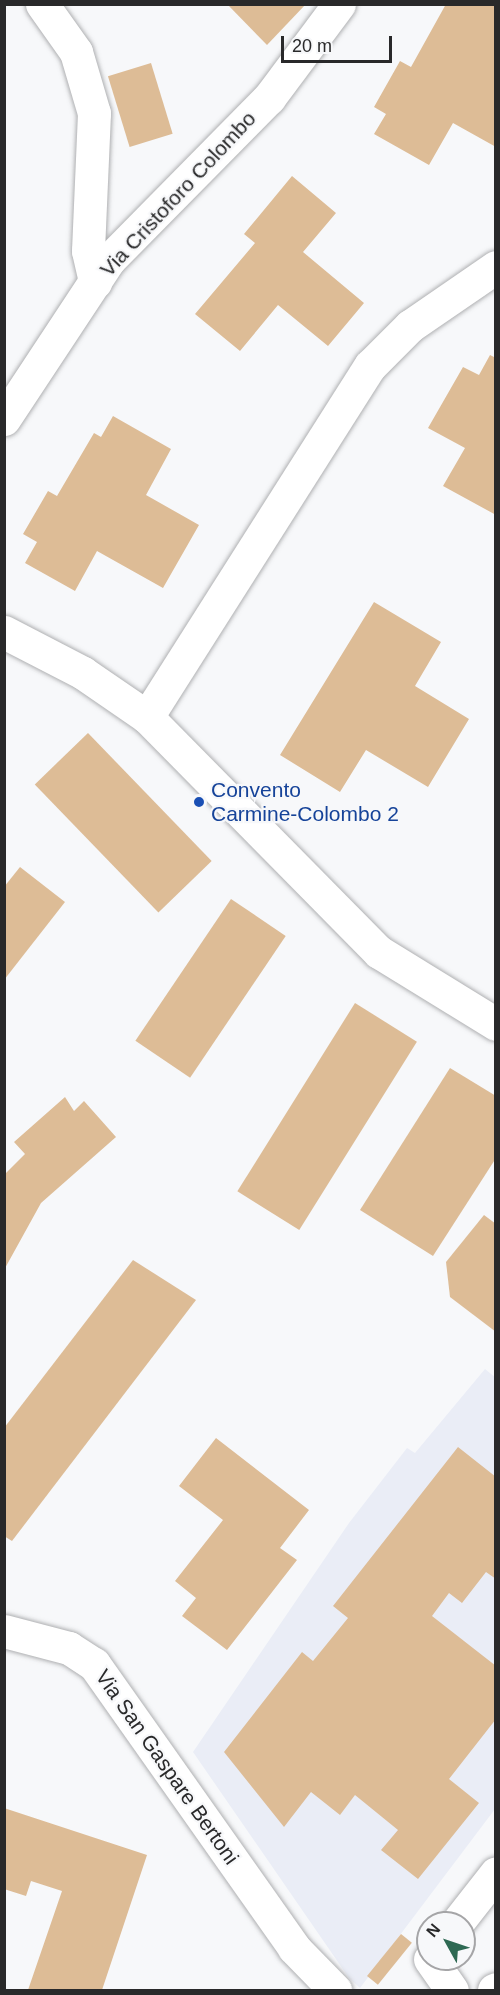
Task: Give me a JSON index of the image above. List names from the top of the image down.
{
  "streets": {
    "street": ["Via Cristoforo Colombo", "Via San Gaspare Bertoni"]
  },
  "places": ["Convento Carmine-Colombo 2"],
  "scale_bar": "20 m",
  "north": "top left"
}
